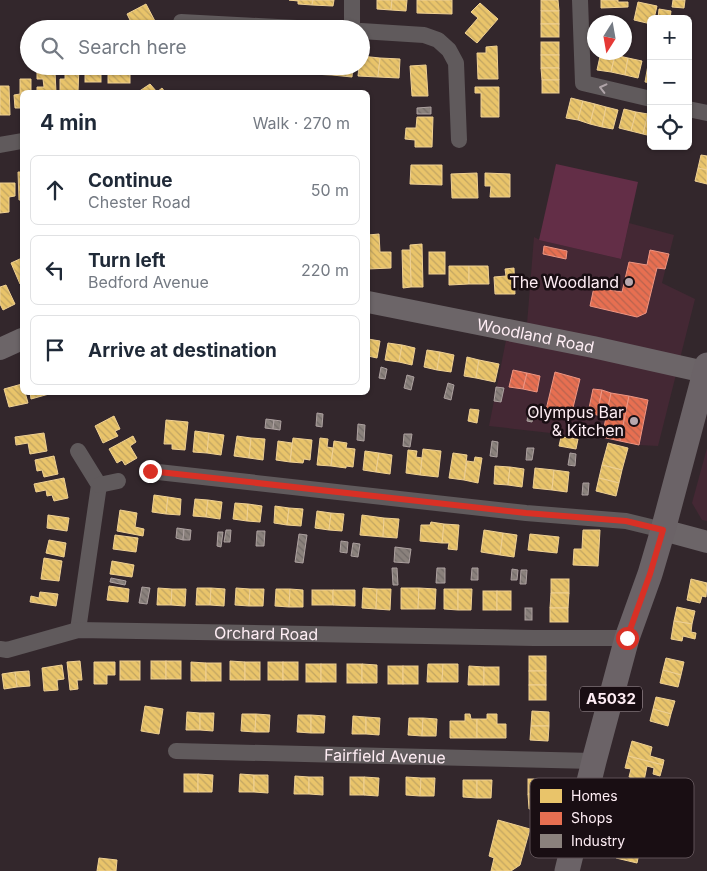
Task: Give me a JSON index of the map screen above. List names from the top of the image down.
{
  "streets": {
    "main road": ["A5032"],
    "street": ["Woodland Road", "Orchard Road", "Fairfield Avenue"]
  },
  "crossings": [
    ["Woodland Road", "A5032"],
    ["Orchard Road", "A5032"],
    ["A5032", "Fairfield Avenue"]
  ],
  "places": ["The Woodland", "Olympus Bar & Kitchen"],
  "legend": ["Homes", "Shops", "Industry"],
  "north": "bottom",
  "page": {
    "map_buttons": ["+", "−"],
    "search": "Search here",
    "heading": ["4 min", "Walk · 270 m"],
    "list": [
      ["Continue", "Chester Road", "50 m"],
      ["Turn left", "Bedford Avenue", "220 m"],
      "Arrive at destination"
    ]
  }
}
